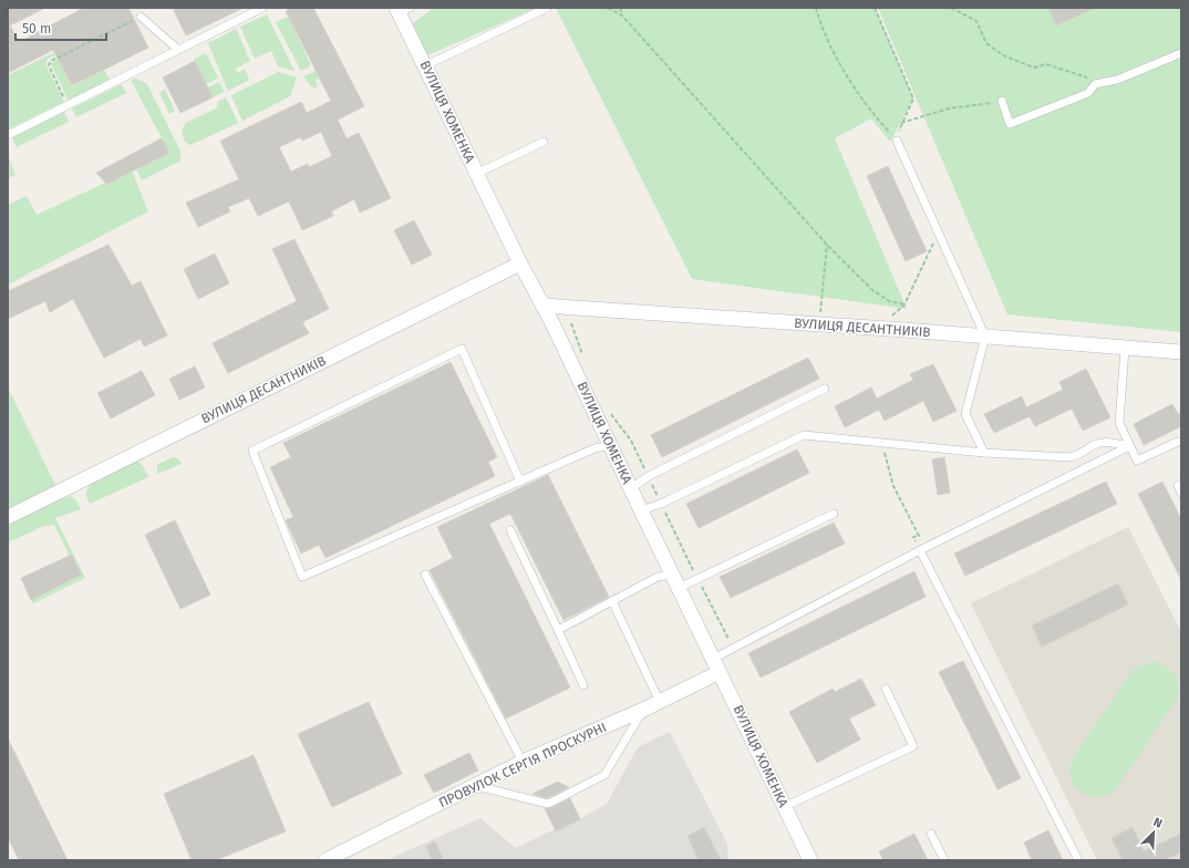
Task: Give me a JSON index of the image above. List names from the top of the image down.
{
  "streets": {
    "street": ["ВУЛИЦЯ ХОМЕНКА", "ВУЛИЦЯ ДЕСАНТНИКІВ", "ПРОВУЛОК СЕРГІЯ ПРОСКУРНІ"]
  },
  "crossings": [
    ["ВУЛИЦЯ ХОМЕНКА", "ВУЛИЦЯ ДЕСАНТНИКІВ"],
    ["ВУЛИЦЯ ХОМЕНКА", "ПРОВУЛОК СЕРГІЯ ПРОСКУРНІ"]
  ],
  "scale_bar": "50 m",
  "north": "top right"
}
